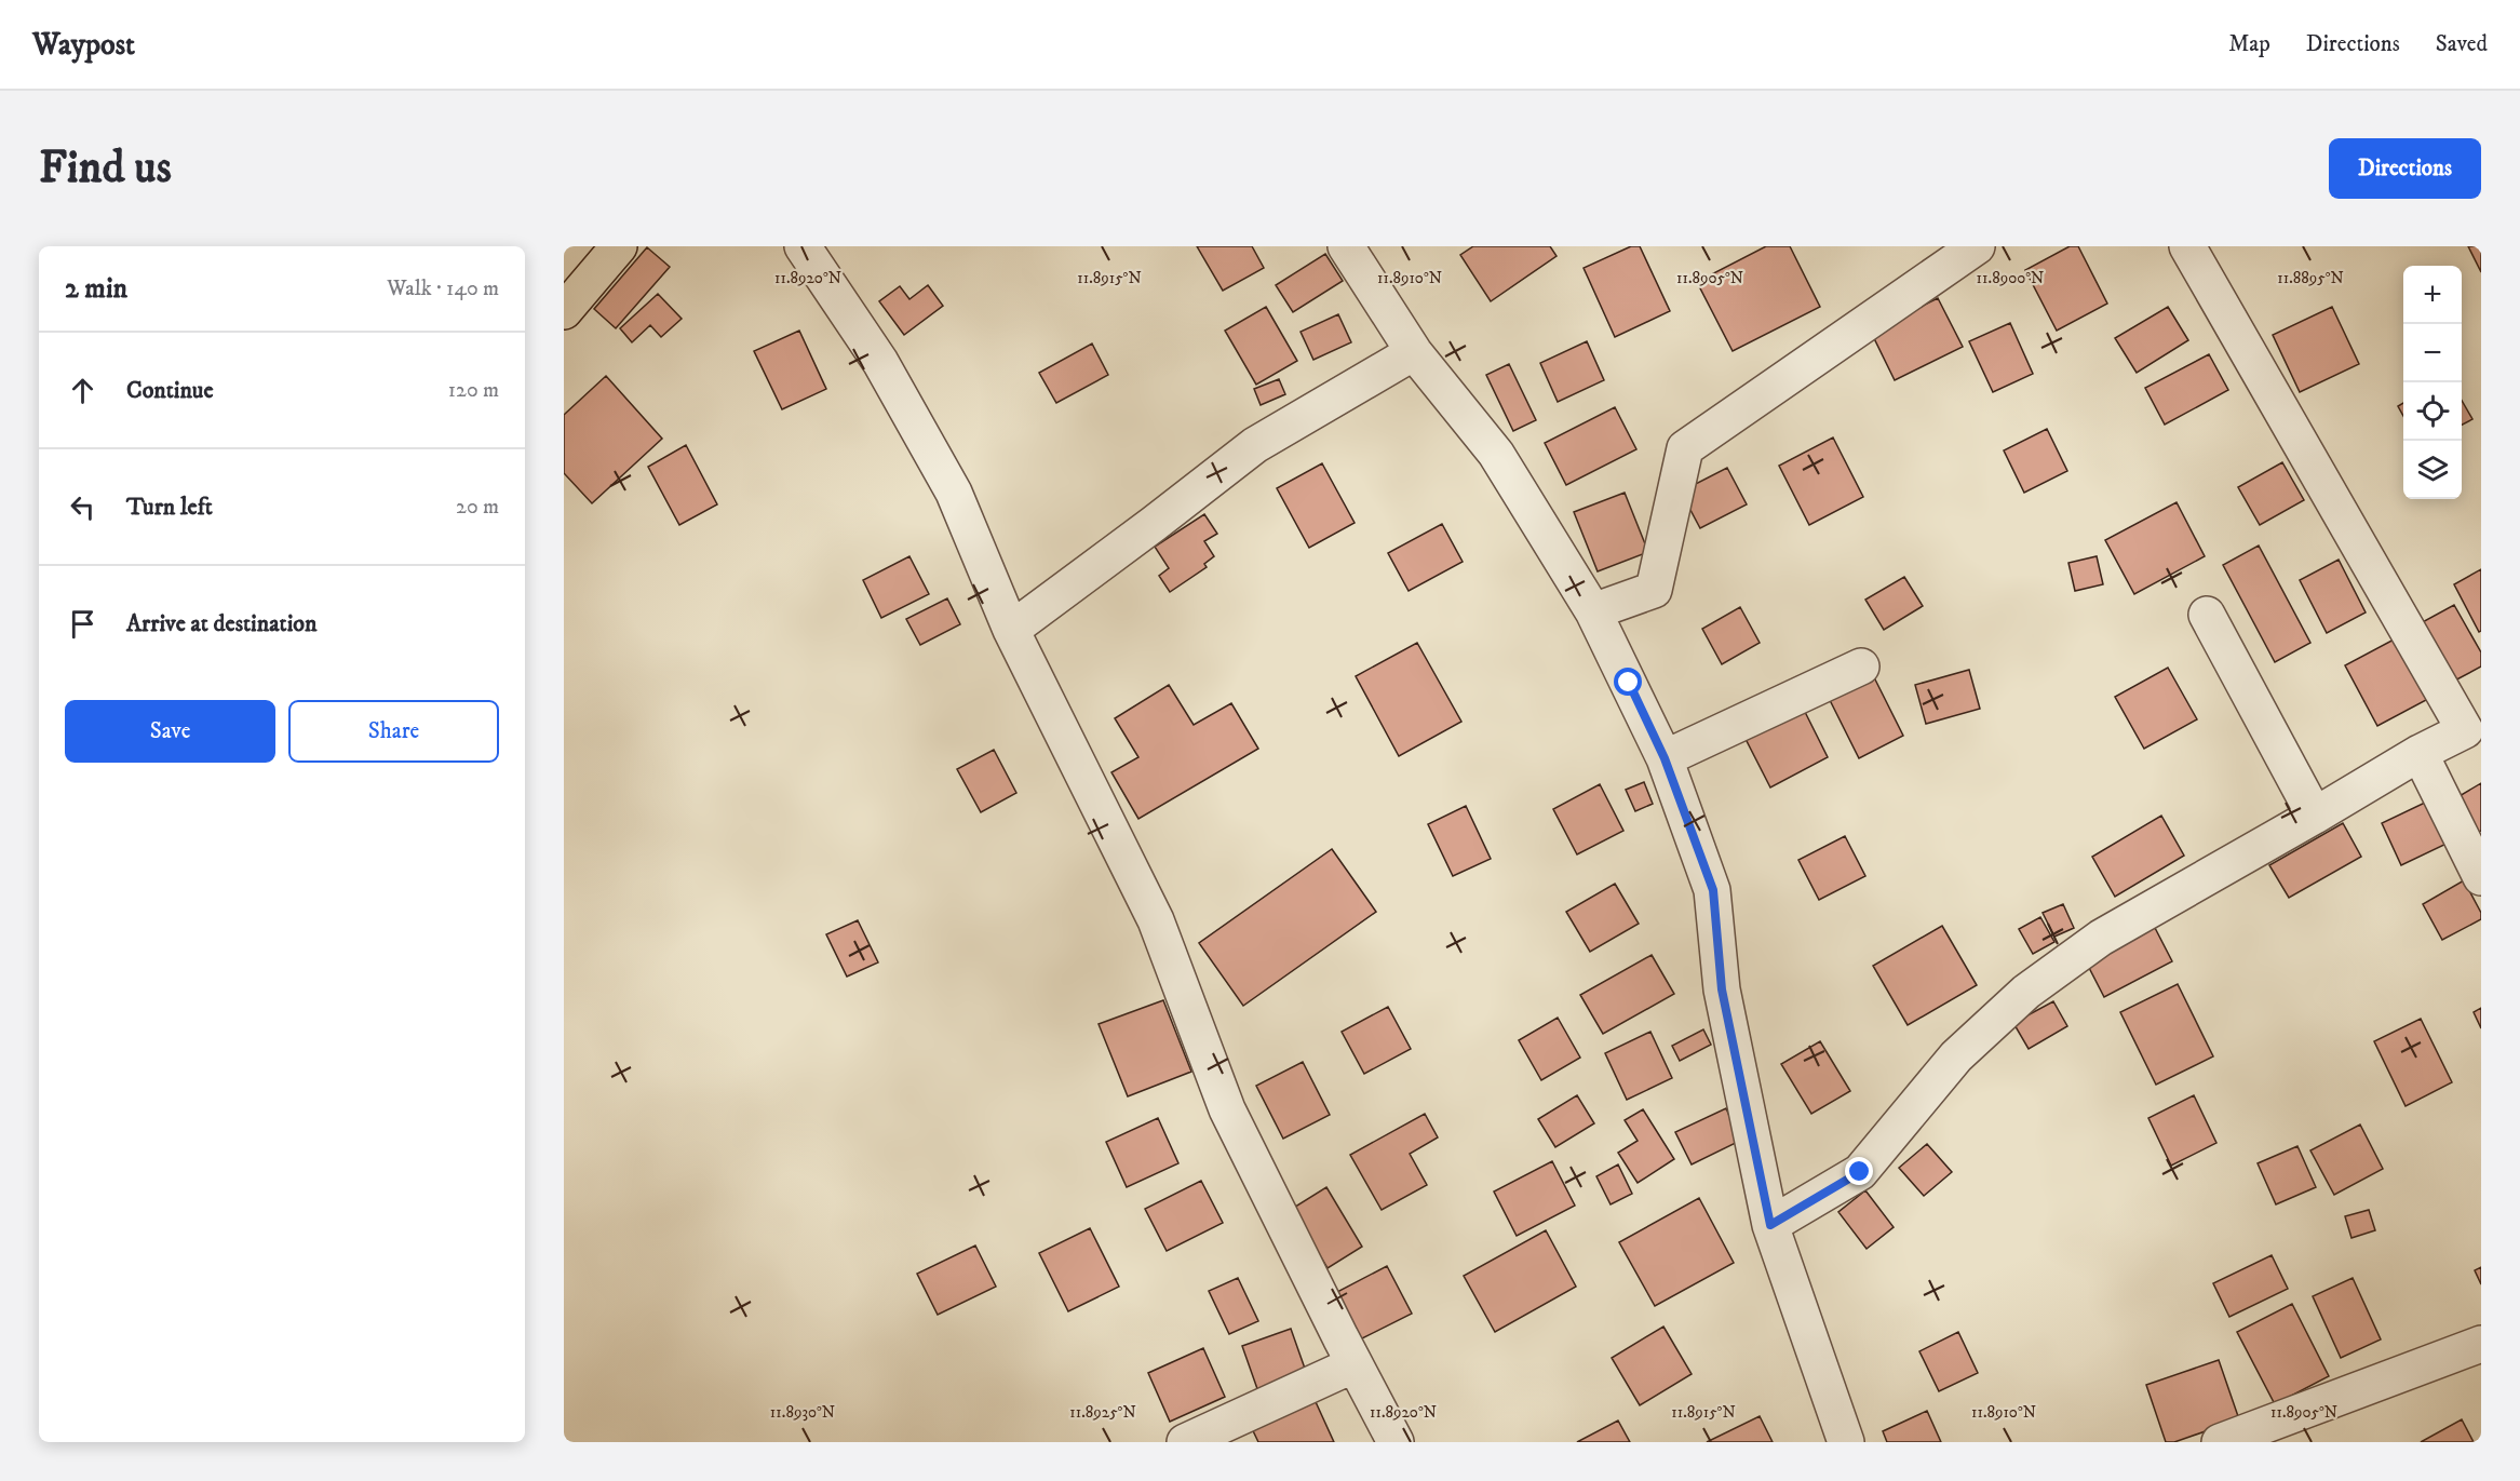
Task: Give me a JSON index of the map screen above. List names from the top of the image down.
{
  "page": {
    "header": "Waypost",
    "nav": ["Map", "Directions", "Saved"],
    "buttons": [
      "Directions",
      ["Save", "Share"]
    ],
    "title": "Find us",
    "heading": ["2 min", "Walk · 140 m"],
    "map_buttons": ["+", "−"],
    "list": [
      ["Continue", "120 m"],
      ["Turn left", "20 m"],
      "Arrive at destination"
    ]
  },
  "coordinates": [
    "11.8920°N",
    "11.8915°N",
    "11.8910°N",
    "11.8905°N",
    "11.8900°N",
    "11.8895°N",
    "11.8930°N",
    "11.8925°N"
  ]
}
